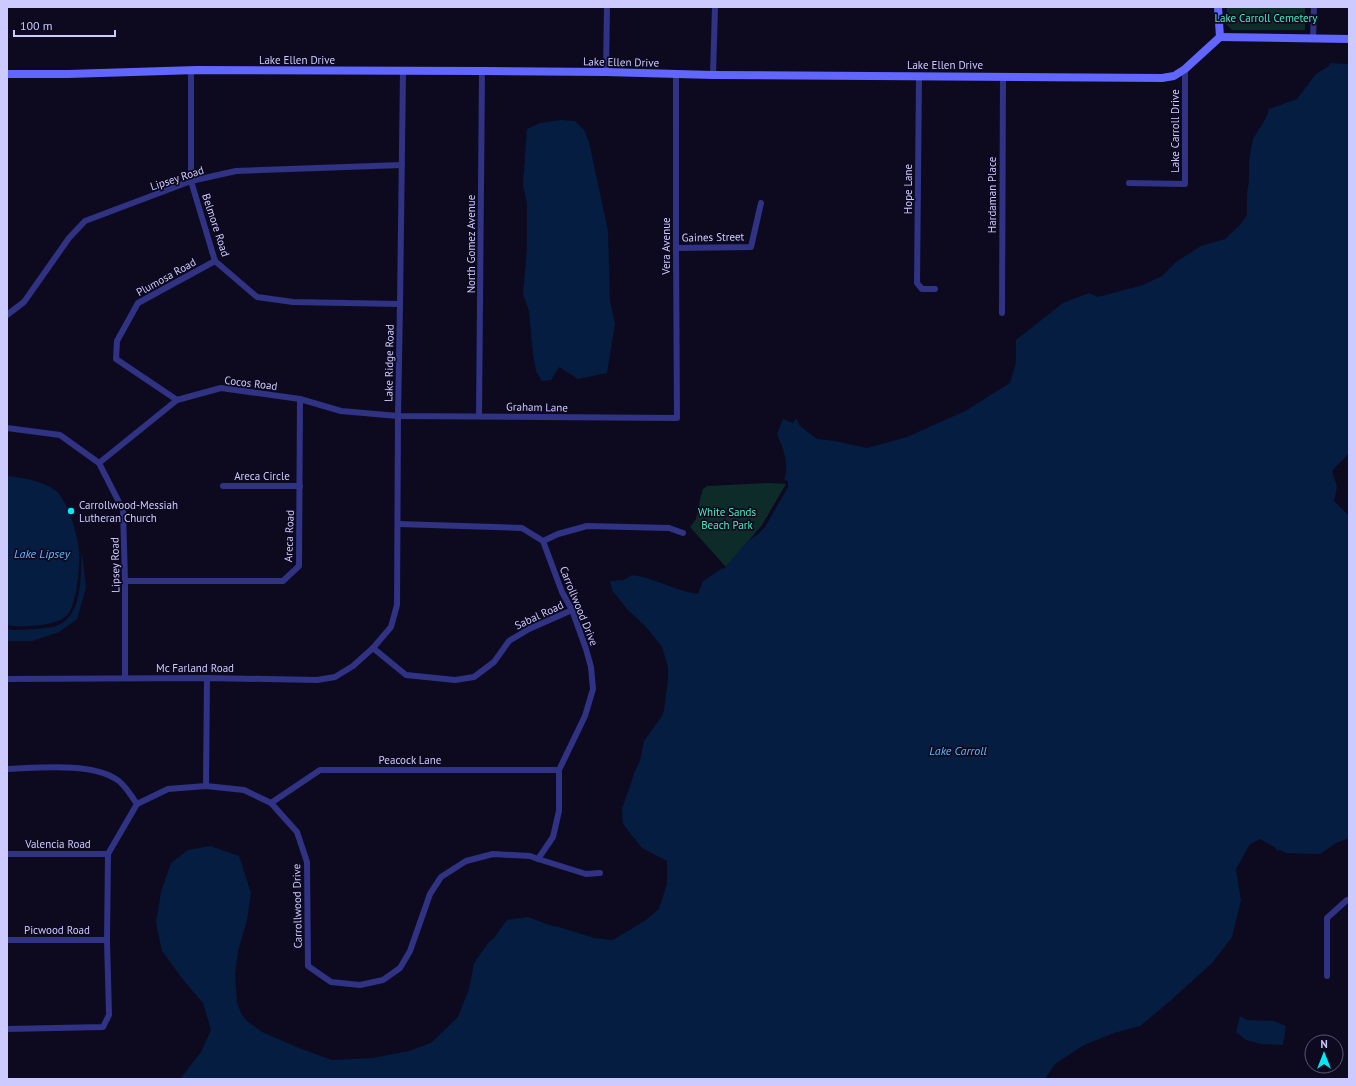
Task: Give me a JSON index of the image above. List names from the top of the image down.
{
  "streets": {
    "street": [
      "Lake Ellen Drive",
      "Lake Carroll Drive",
      "Lipsey Road",
      "Hope Lane",
      "Hardaman Place",
      "Belmore Road",
      "Gaines Street",
      "North Gomez Avenue",
      "Vera Avenue",
      "Plumosa Road",
      "Lake Ridge Road",
      "Cocos Road",
      "Graham Lane",
      "Areca Circle",
      "Areca Road",
      "Carrollwood Drive",
      "Sabal Road",
      "Mc Farland Road",
      "Peacock Lane",
      "Valencia Road",
      "Picwood Road"
    ]
  },
  "crossings": [
    ["Lake Ellen Drive", "Lake Carroll Drive"],
    ["Lake Ellen Drive", "Hope Lane"],
    ["Lake Ellen Drive", "Hardaman Place"],
    ["Lake Ellen Drive", "Belmore Road"],
    ["Lake Ellen Drive", "North Gomez Avenue"],
    ["Lake Ellen Drive", "Vera Avenue"],
    ["Lake Ellen Drive", "Lake Ridge Road"],
    ["Lipsey Road", "Belmore Road"],
    ["Lipsey Road", "Lake Ridge Road"],
    ["Lipsey Road", "Cocos Road"],
    ["Lipsey Road", "Areca Road"],
    ["Lipsey Road", "Mc Farland Road"],
    ["Belmore Road", "Plumosa Road"],
    ["Belmore Road", "Lake Ridge Road"],
    ["Gaines Street", "Vera Avenue"],
    ["North Gomez Avenue", "Graham Lane"],
    ["Vera Avenue", "Graham Lane"],
    ["Plumosa Road", "Cocos Road"],
    ["Lake Ridge Road", "Cocos Road"],
    ["Lake Ridge Road", "Graham Lane"],
    ["Lake Ridge Road", "Sabal Road"],
    ["Lake Ridge Road", "Mc Farland Road"],
    ["Cocos Road", "Graham Lane"],
    ["Cocos Road", "Areca Road"],
    ["Areca Circle", "Areca Road"],
    ["Carrollwood Drive", "Sabal Road"],
    ["Carrollwood Drive", "Peacock Lane"],
    ["Sabal Road", "Mc Farland Road"]
  ],
  "water": ["Lake Lipsey", "Lake Carroll"],
  "parks": ["Lake Carroll Cemetery", "White Sands Beach Park"],
  "places": ["Carrollwood-Messiah Lutheran Church"],
  "scale_bar": "100 m",
  "north": "top"
}
